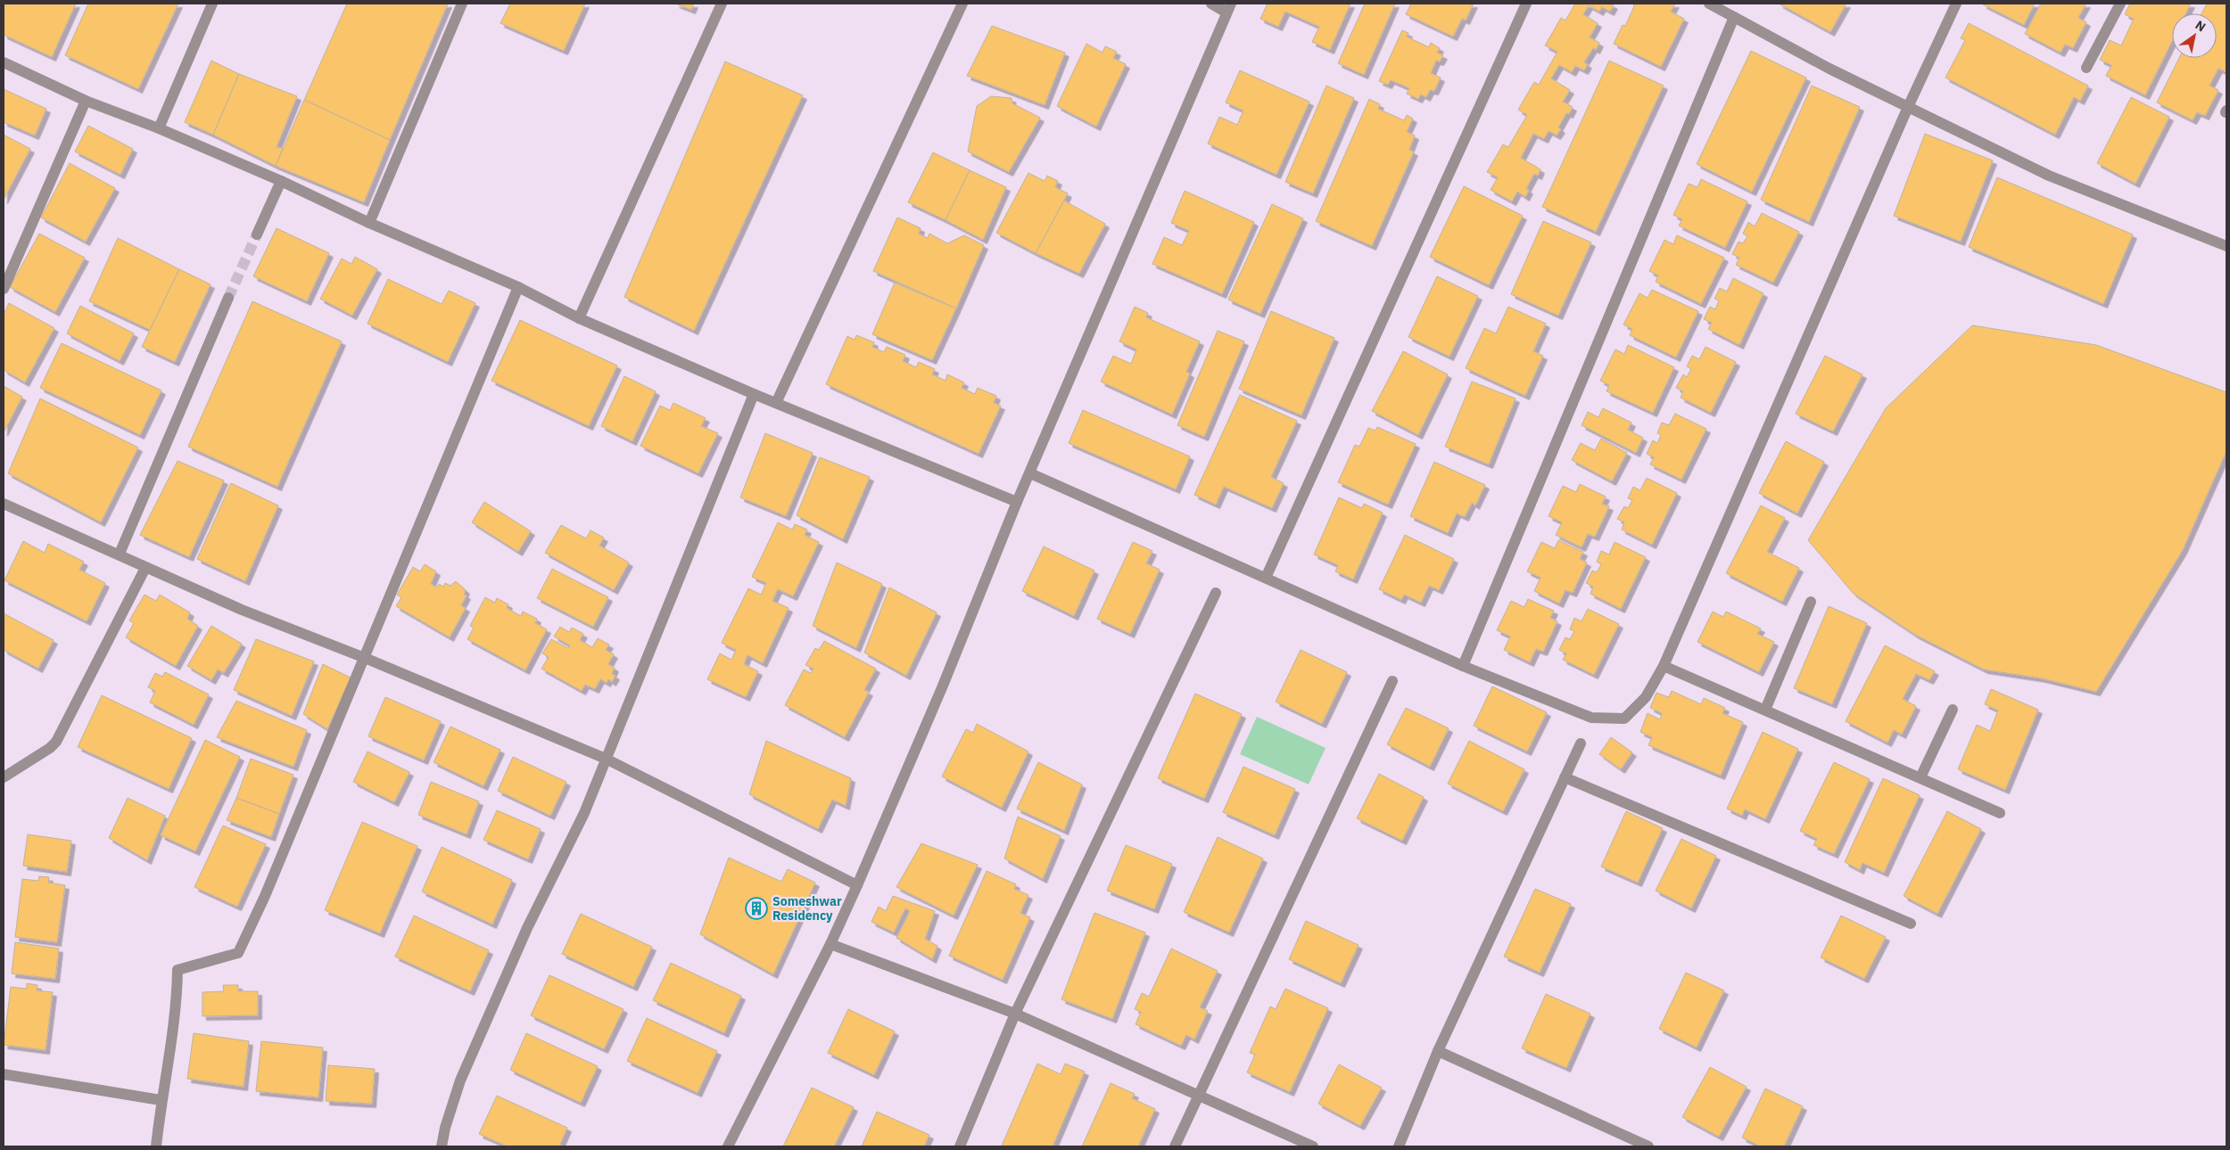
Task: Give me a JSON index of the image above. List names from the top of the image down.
{
  "places": {
    "building": ["Someshwar Residency"]
  },
  "north": "top right"
}
